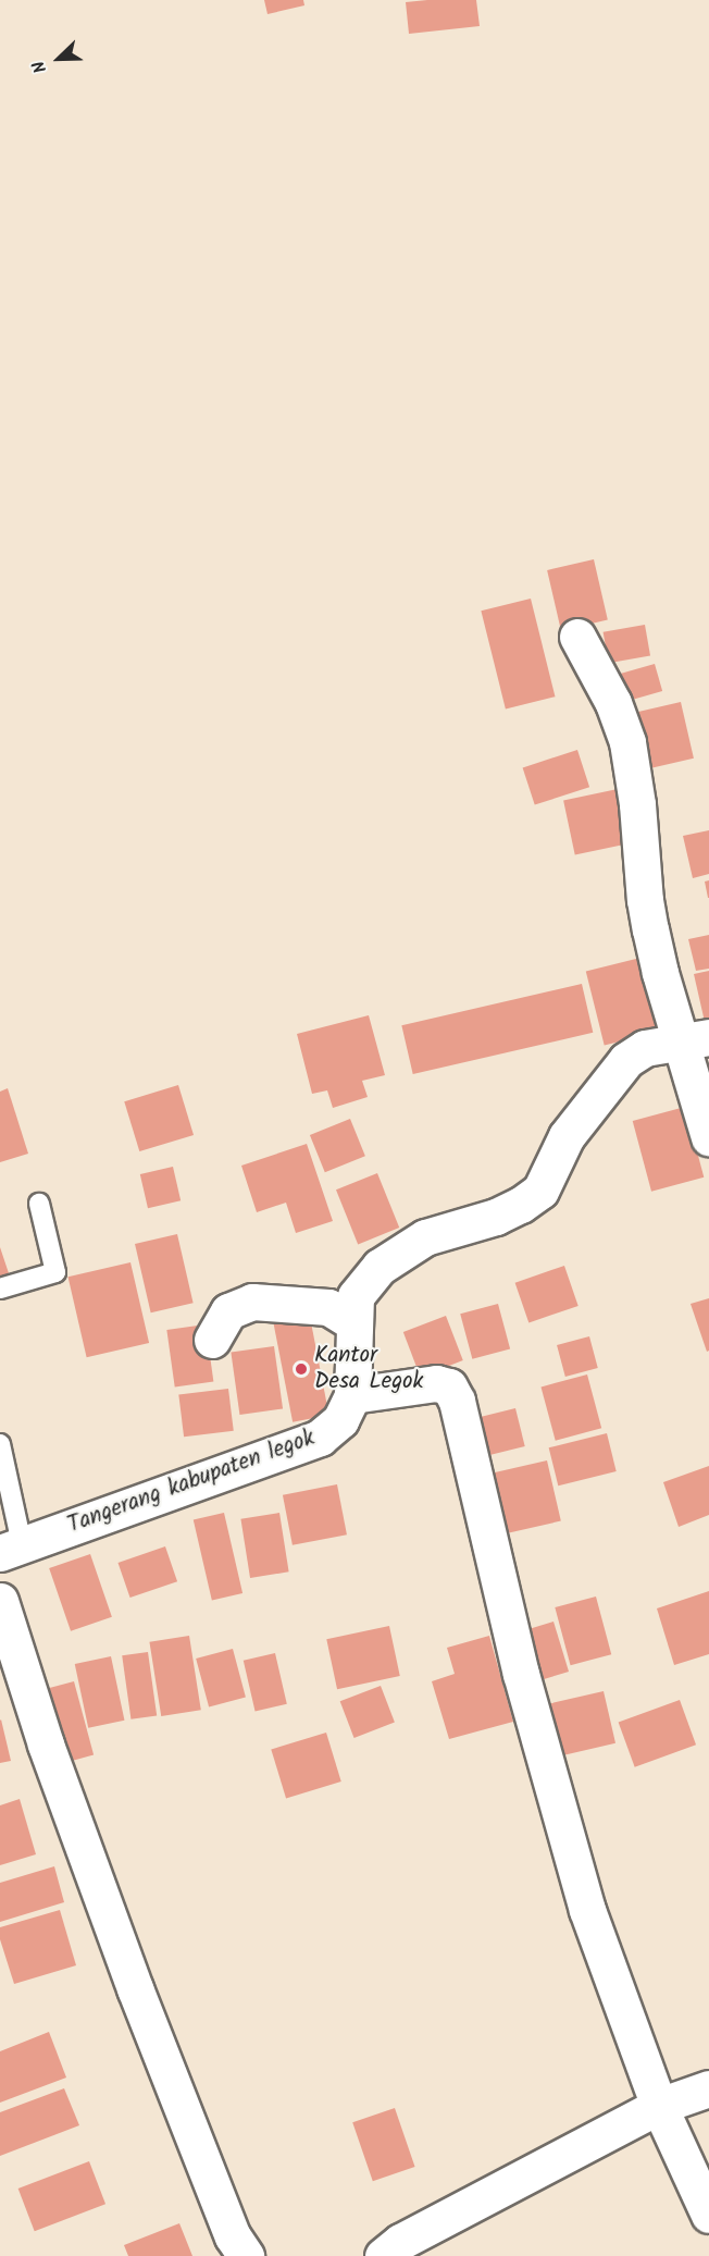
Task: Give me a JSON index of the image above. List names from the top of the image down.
{
  "streets": {
    "street": ["Tangerang kabupaten legok"]
  },
  "places": ["Kantor Desa Legok"],
  "north": "bottom left"
}
